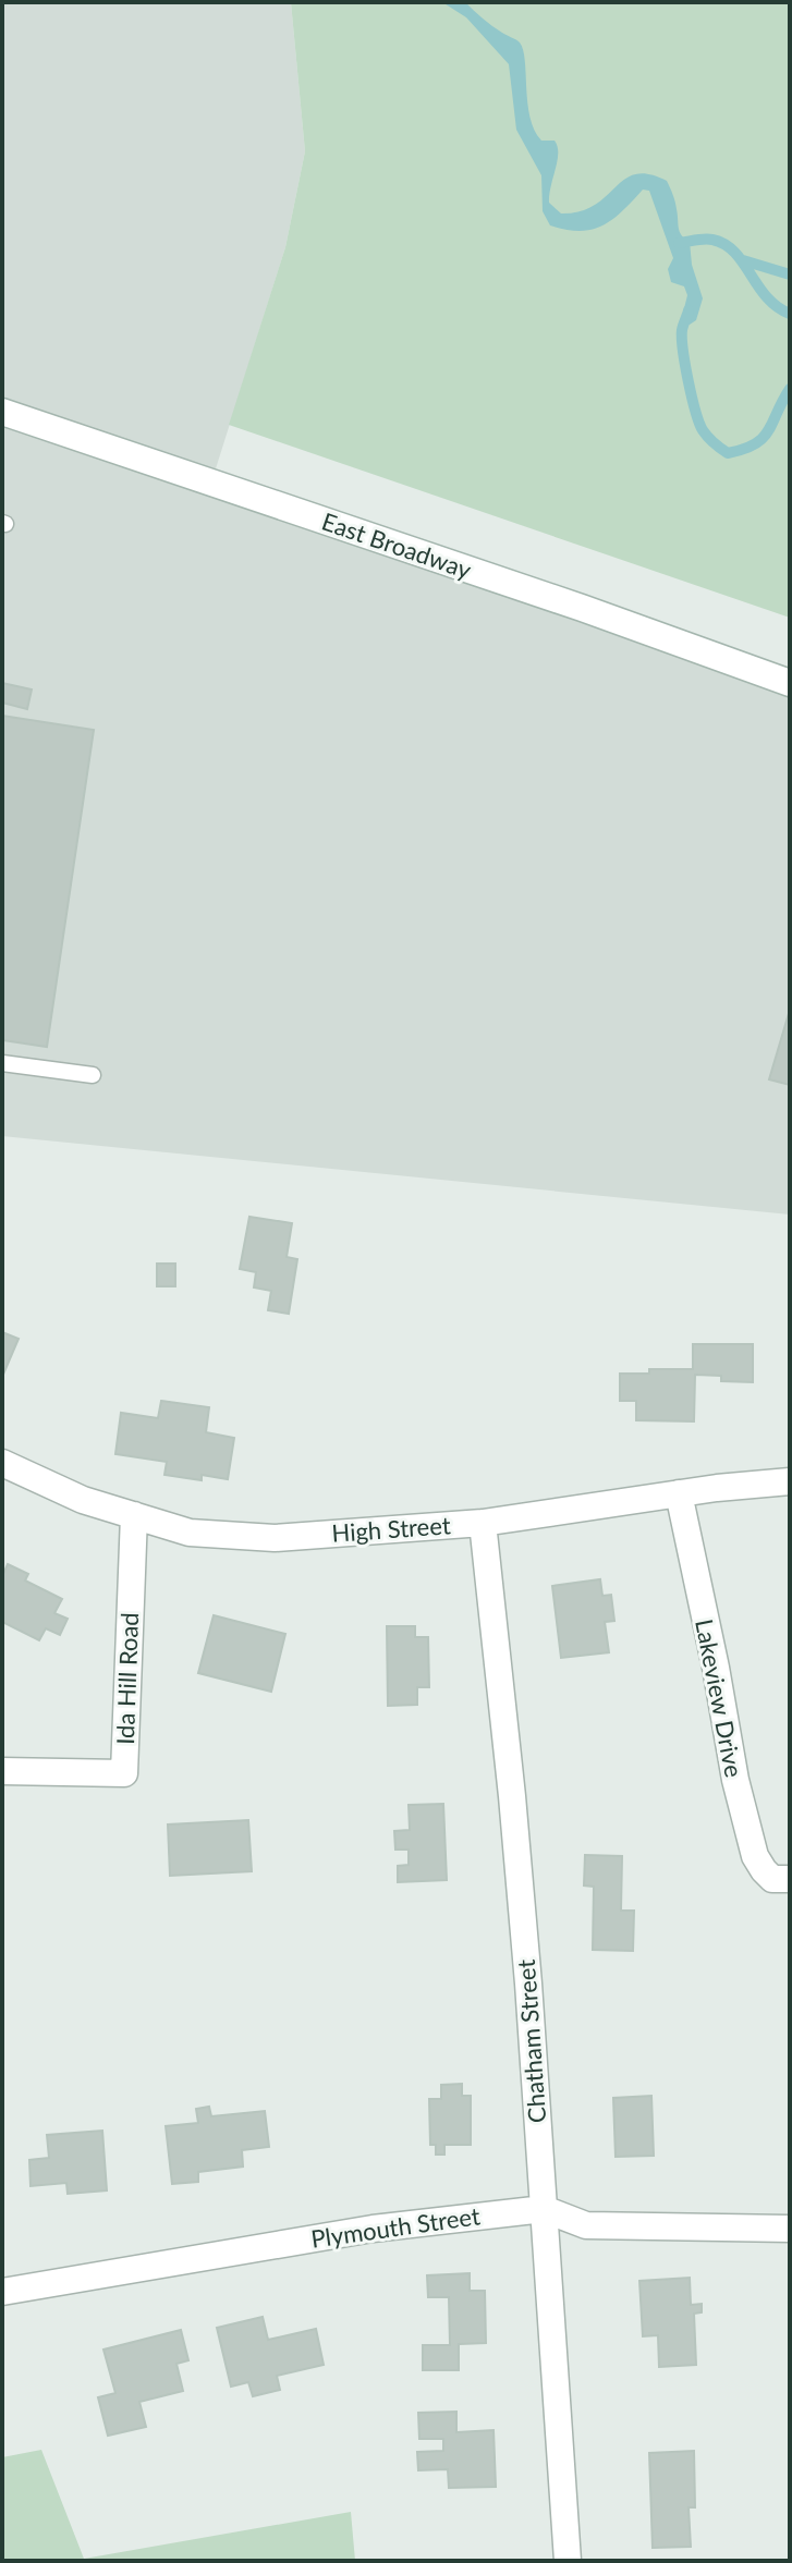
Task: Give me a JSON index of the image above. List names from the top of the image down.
{
  "streets": {
    "street": [
      "East Broadway",
      "High Street",
      "Ida Hill Road",
      "Lakeview Drive",
      "Chatham Street",
      "Plymouth Street"
    ]
  },
  "crossings": [
    ["High Street", "Ida Hill Road"],
    ["High Street", "Lakeview Drive"],
    ["High Street", "Chatham Street"],
    ["Chatham Street", "Plymouth Street"]
  ]
}
